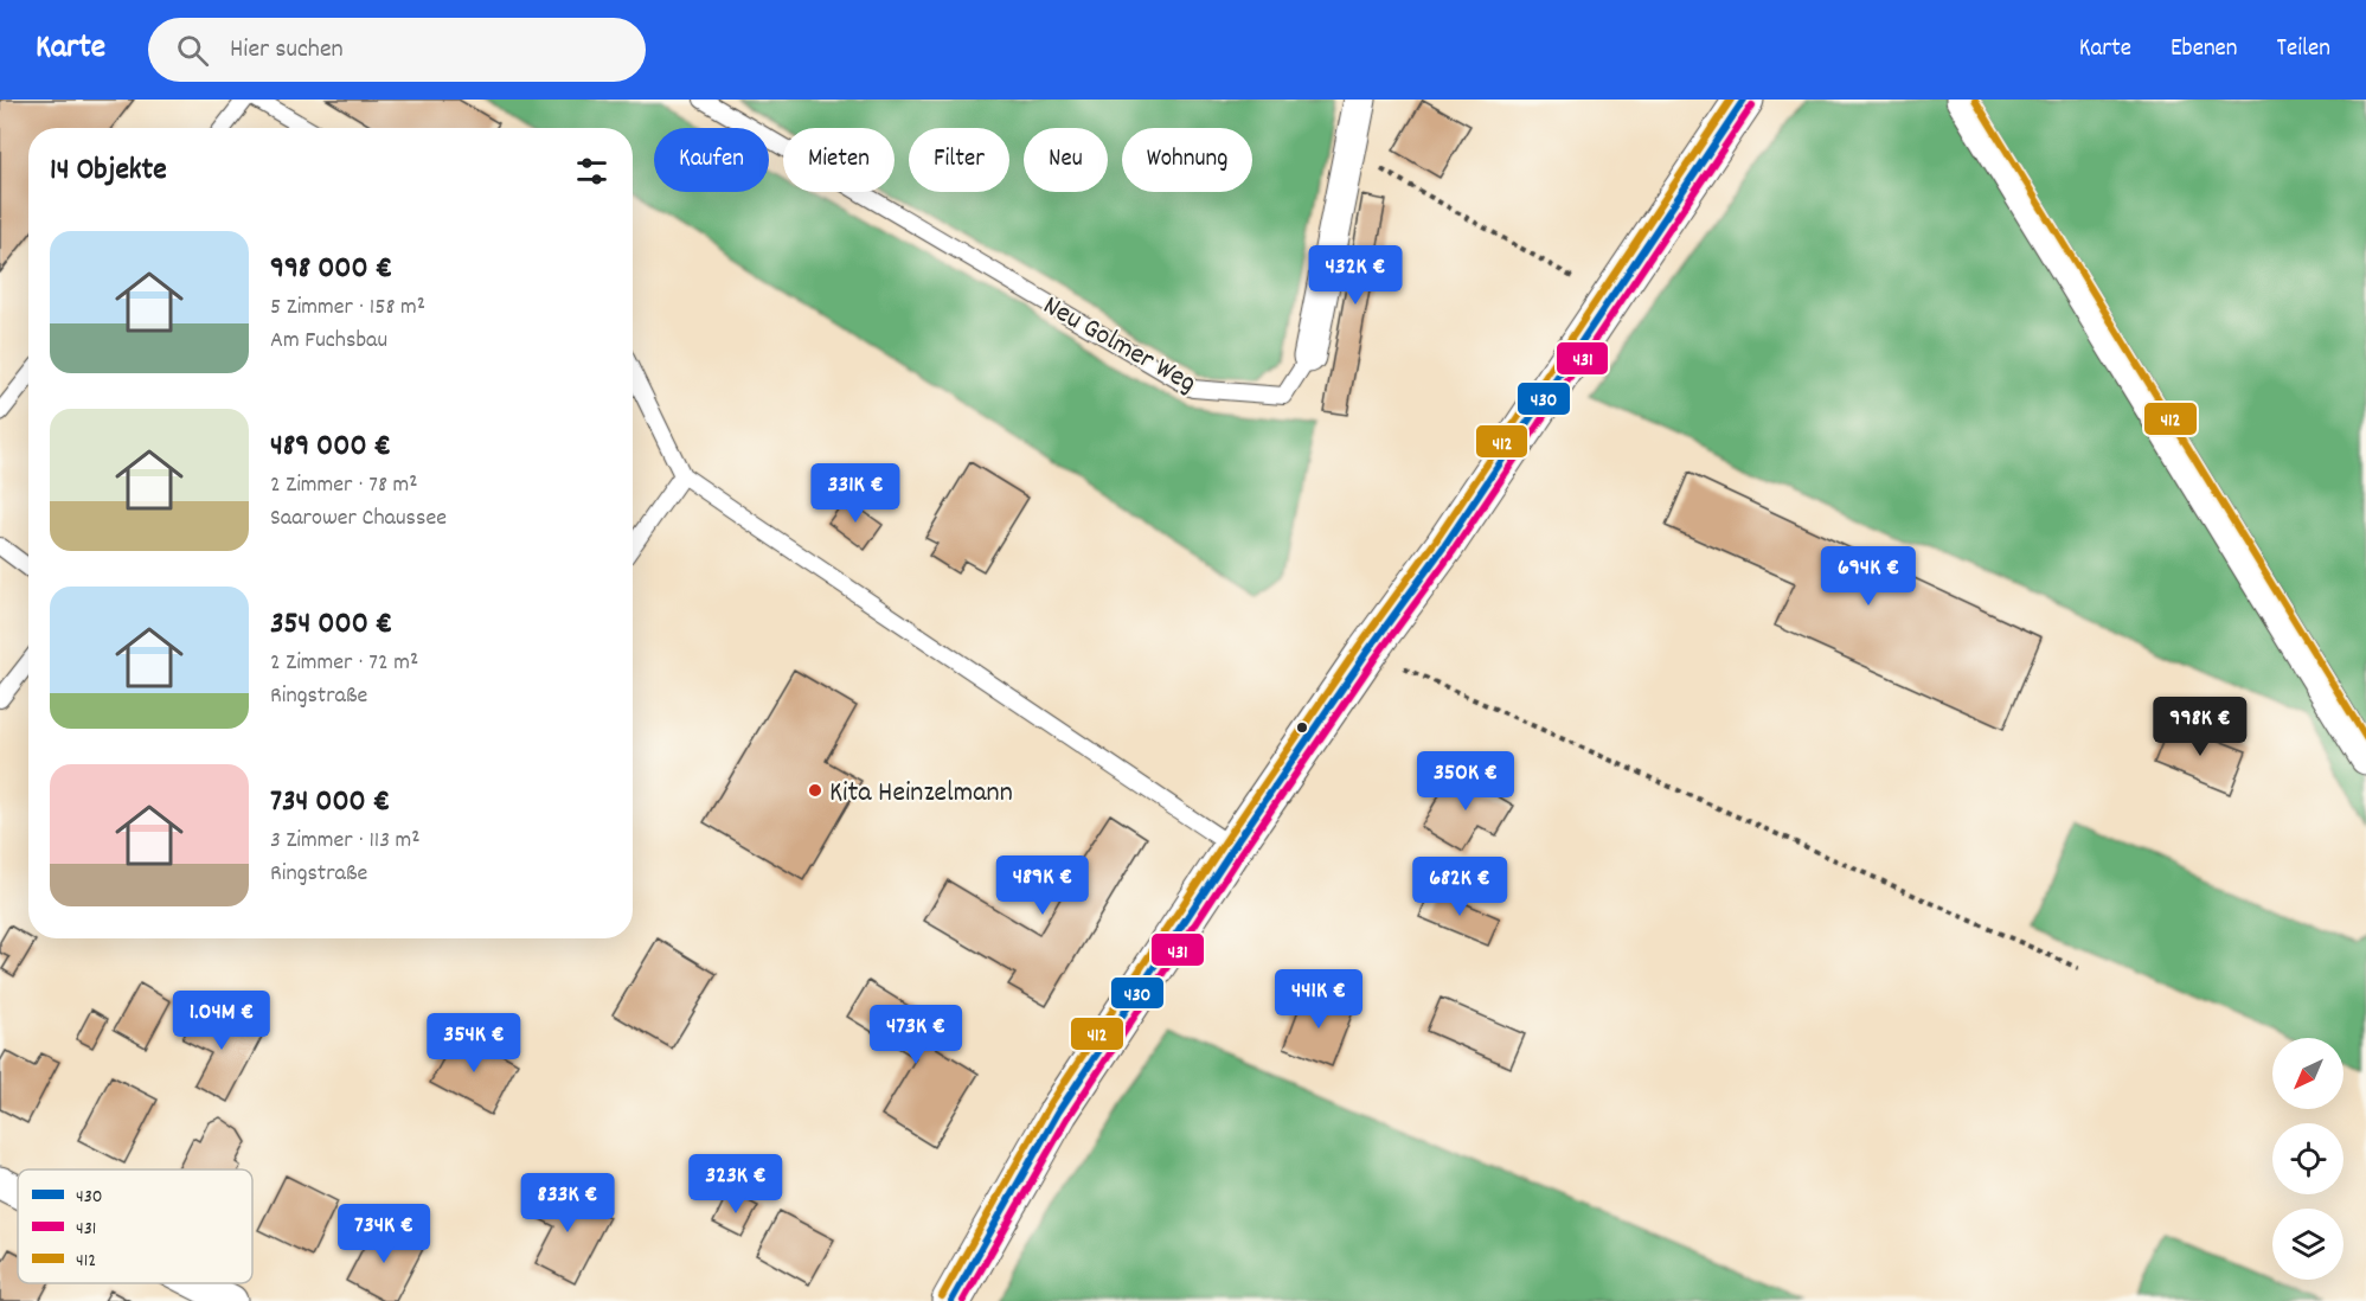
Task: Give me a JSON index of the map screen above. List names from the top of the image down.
{
  "streets": {
    "street": ["Neu Golmer Weg"]
  },
  "places": ["Kita Heinzelmann"],
  "lines": ["transit line 430", "transit line 412", "transit line 431"],
  "legend": ["430", "431", "412"],
  "north": "bottom left",
  "page": {
    "header": "Karte",
    "search": "Hier suchen",
    "nav": ["Karte", "Ebenen", "Teilen"],
    "chip": [
      "Kaufen",
      "Mieten",
      "Filter",
      "Neu",
      "Wohnung"
    ],
    "heading": "14 Objekte",
    "list": [
      {
        "name": "998 000 €",
        "note": "5 Zimmer · 158 m² · Am Fuchsbau"
      },
      {
        "name": "489 000 €",
        "note": "2 Zimmer · 78 m² · Saarower Chaussee"
      },
      {
        "name": "354 000 €",
        "note": "2 Zimmer · 72 m² · Ringstraße"
      },
      {
        "name": "734 000 €",
        "note": "3 Zimmer · 113 m² · Ringstraße"
      }
    ],
    "price": [
      "432K €",
      "331K €",
      "694K €",
      "998K €",
      "350K €",
      "489K €",
      "682K €",
      "441K €",
      "1.04M €",
      "473K €",
      "354K €",
      "323K €",
      "833K €",
      "734K €"
    ]
  }
}
